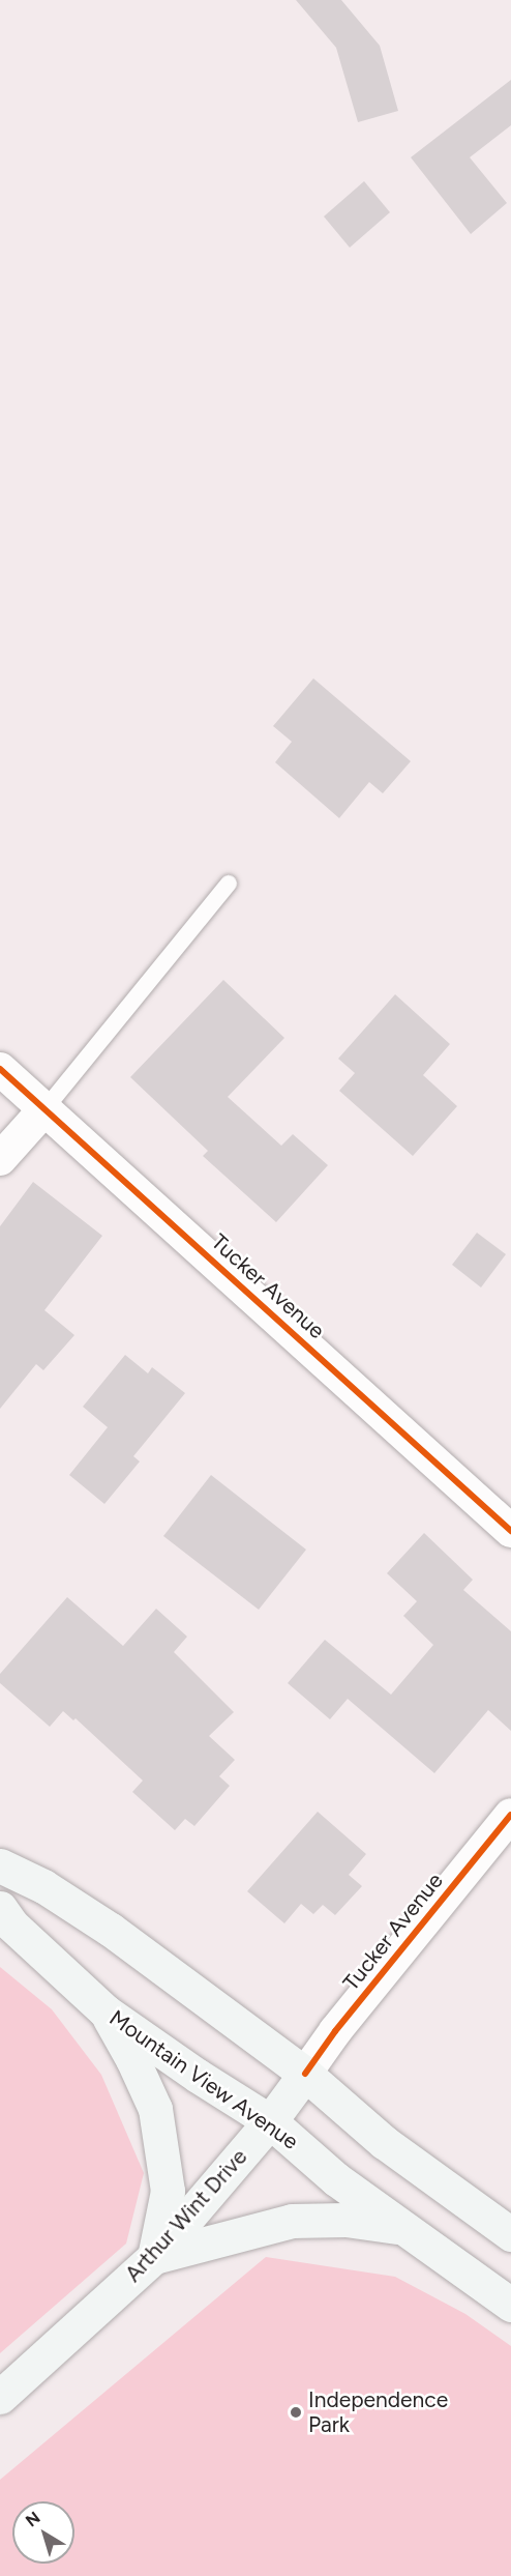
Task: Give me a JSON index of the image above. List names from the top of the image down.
{
  "streets": {
    "main road": ["Mountain View Avenue", "Arthur Wint Drive"],
    "street": ["Tucker Avenue"]
  },
  "crossings": [
    ["Tucker Avenue", "Arthur Wint Drive"],
    ["Mountain View Avenue", "Arthur Wint Drive"]
  ],
  "places": ["Independence Park"],
  "north": "top left"
}
